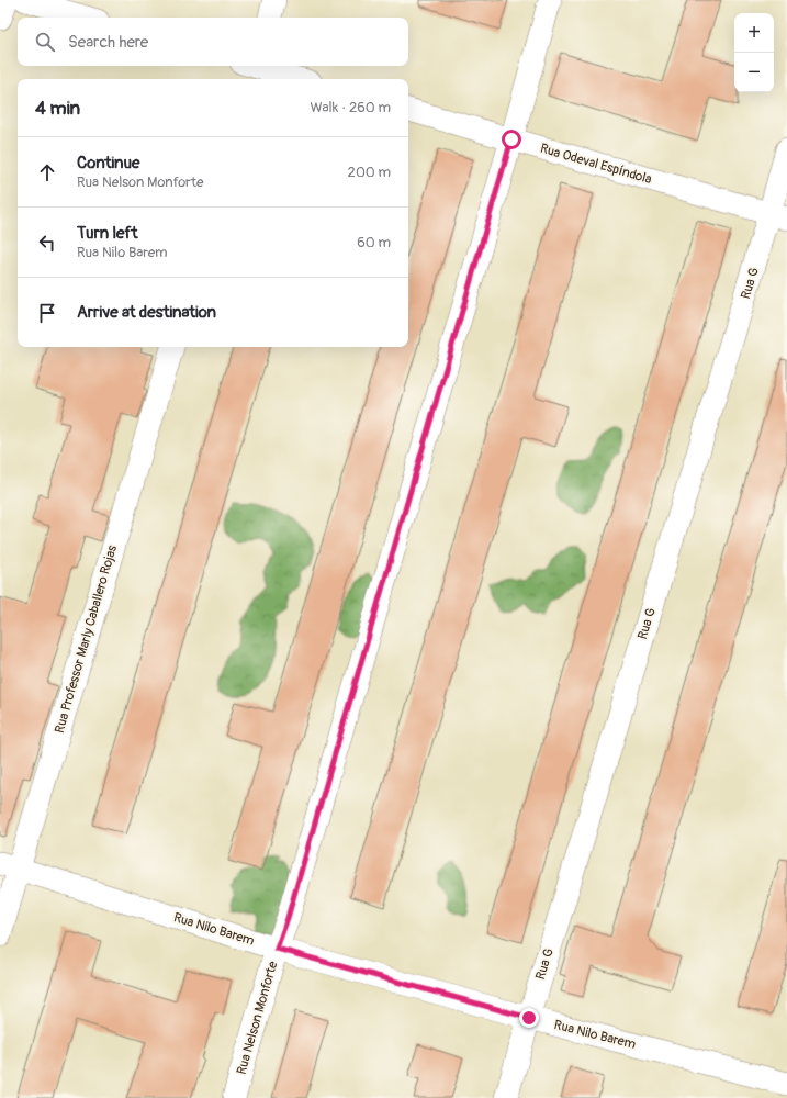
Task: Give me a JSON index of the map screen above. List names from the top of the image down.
{
  "streets": {
    "street": [
      "Rua Odeval Espíndola",
      "Rua G",
      "Rua Professor Marly Caballero Rojas",
      "Rua Nilo Barem",
      "Rua Nelson Monforte"
    ]
  },
  "crossings": [
    ["Rua Odeval Espíndola", "Rua G"],
    ["Rua Odeval Espíndola", "Rua Nelson Monforte"],
    ["Rua G", "Rua Nilo Barem"],
    ["Rua Professor Marly Caballero Rojas", "Rua Nilo Barem"],
    ["Rua Nilo Barem", "Rua Nelson Monforte"]
  ],
  "page": {
    "map_buttons": ["+", "−"],
    "search": "Search here",
    "heading": ["4 min", "Walk · 260 m"],
    "list": [
      ["Continue", "Rua Nelson Monforte", "200 m"],
      ["Turn left", "Rua Nilo Barem", "60 m"],
      "Arrive at destination"
    ]
  }
}
